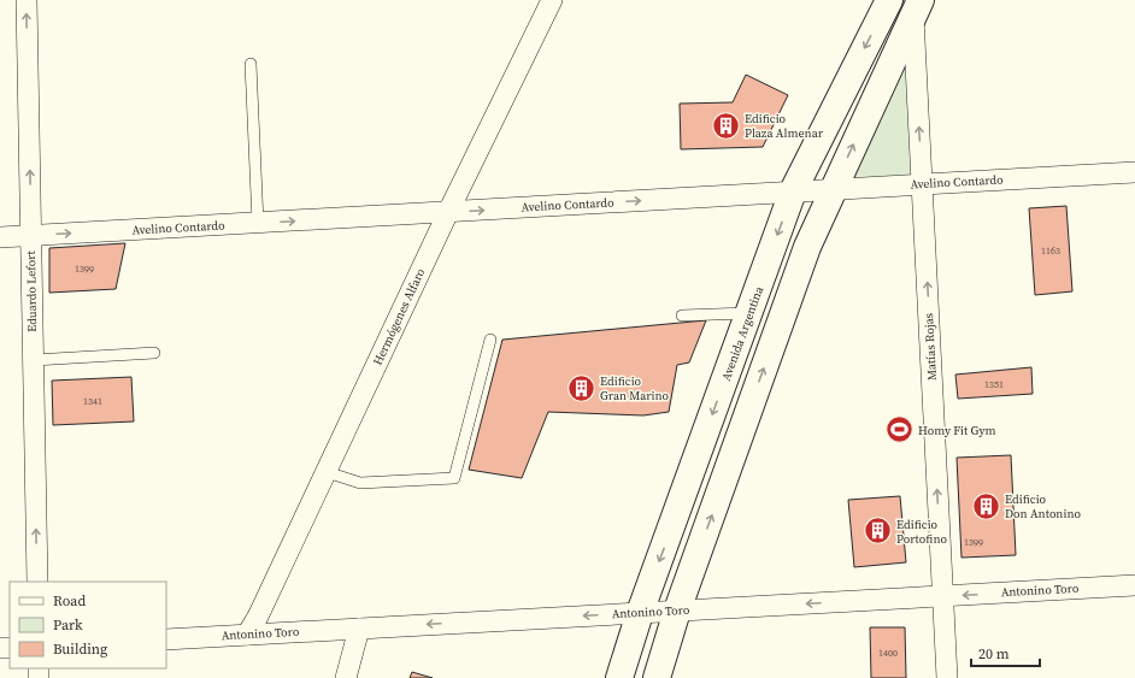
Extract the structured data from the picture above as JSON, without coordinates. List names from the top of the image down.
{
  "streets": {
    "main road": ["Avenida Argentina"],
    "street": [
      "Avelino Contardo",
      "Eduardo Lefort",
      "Hermógenes Alfaro",
      "Matías Rojas",
      "Antonino Toro"
    ]
  },
  "crossings": [
    ["Avelino Contardo", "Eduardo Lefort"],
    ["Avelino Contardo", "Hermógenes Alfaro"],
    ["Avelino Contardo", "Avenida Argentina"],
    ["Avelino Contardo", "Matías Rojas"],
    ["Hermógenes Alfaro", "Antonino Toro"],
    ["Avenida Argentina", "Antonino Toro"],
    ["Matías Rojas", "Antonino Toro"]
  ],
  "one_way": [
    "Avelino Contardo",
    "Eduardo Lefort",
    "Matías Rojas",
    "Antonino Toro"
  ],
  "places": {
    "building": [
      "Edificio Plaza Almenar",
      "Edificio Gran Marino",
      "Edificio Don Antonino",
      "Edificio Portofino"
    ],
    "sports": ["Homy Fit Gym"]
  },
  "house_numbers": [
    "1163",
    "1399",
    "1351",
    "1341",
    "1399",
    "1400"
  ],
  "legend": ["Road", "Park", "Building"],
  "scale_bar": "20 m"
}
